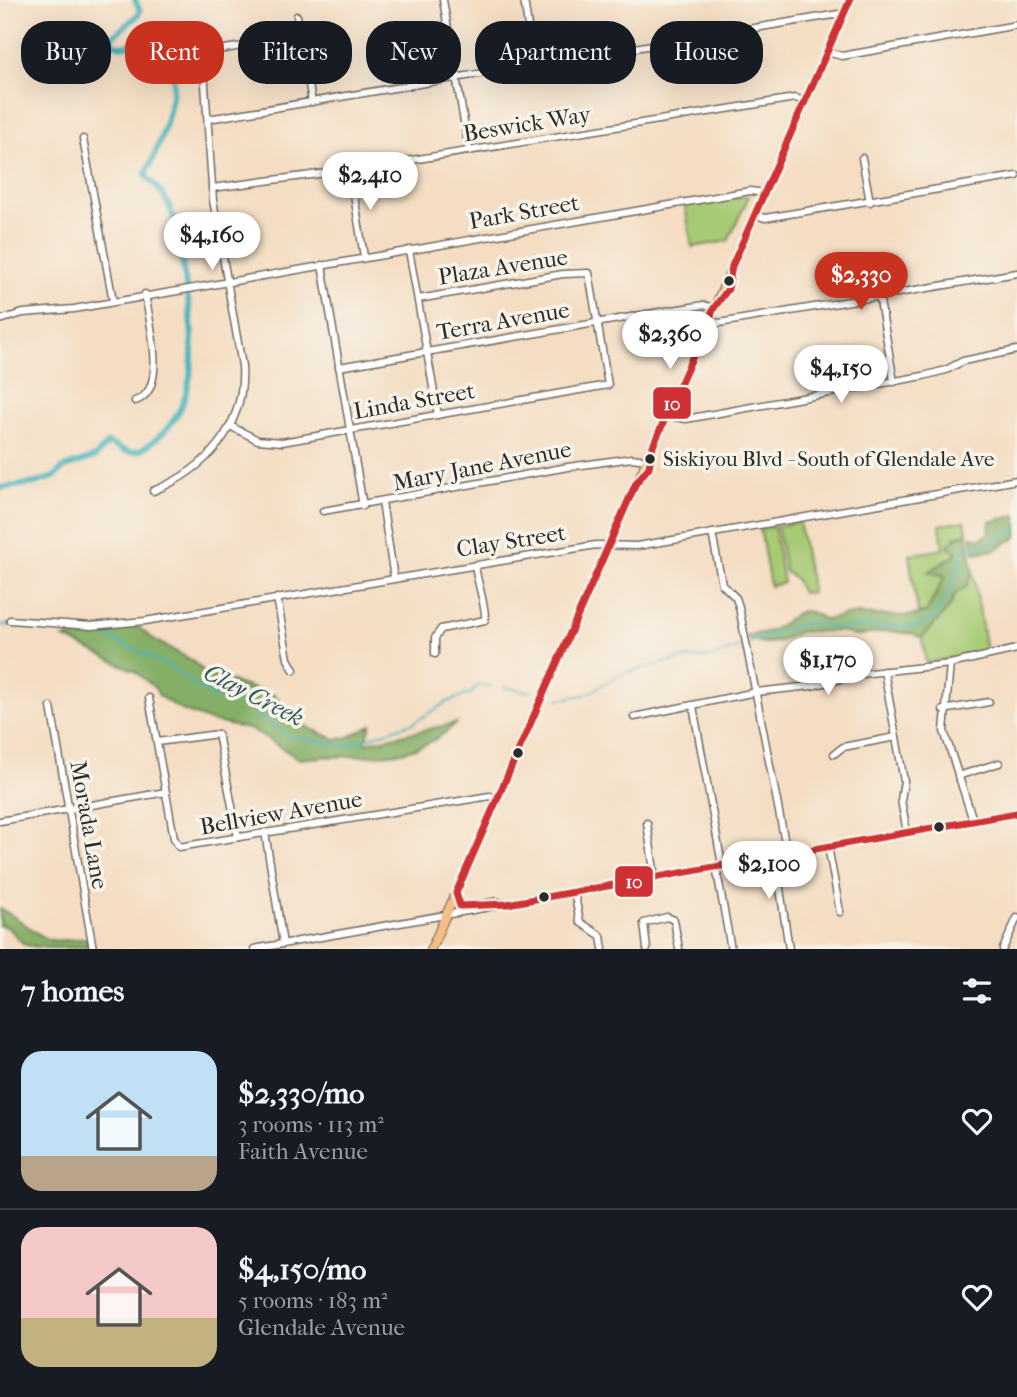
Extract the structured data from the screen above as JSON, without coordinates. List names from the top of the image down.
{
  "streets": {
    "street": [
      "Beswick Way",
      "Park Street",
      "Plaza Avenue",
      "Terra Avenue",
      "Linda Street",
      "Mary Jane Avenue",
      "Clay Street",
      "Bellview Avenue",
      "Morada Lane"
    ]
  },
  "crossings": [
    ["Plaza Avenue", "Terra Avenue"],
    ["Plaza Avenue", "Linda Street"],
    ["Terra Avenue", "Linda Street"]
  ],
  "water": ["Clay Creek"],
  "places": ["Siskiyou Blvd - South of Glendale Ave"],
  "lines": ["transit line 10"],
  "page": {
    "chip": [
      "Buy",
      "Rent",
      "Filters",
      "New",
      "Apartment",
      "House"
    ],
    "price": [
      "$2,410",
      "$4,160",
      "$2,330",
      "$2,360",
      "$4,150",
      "$1,170",
      "$2,100"
    ],
    "heading": "7 homes",
    "list": [
      {
        "name": "$2,330/mo",
        "note": "3 rooms · 113 m² · Faith Avenue"
      },
      {
        "name": "$4,150/mo",
        "note": "5 rooms · 183 m² · Glendale Avenue"
      }
    ]
  }
}
